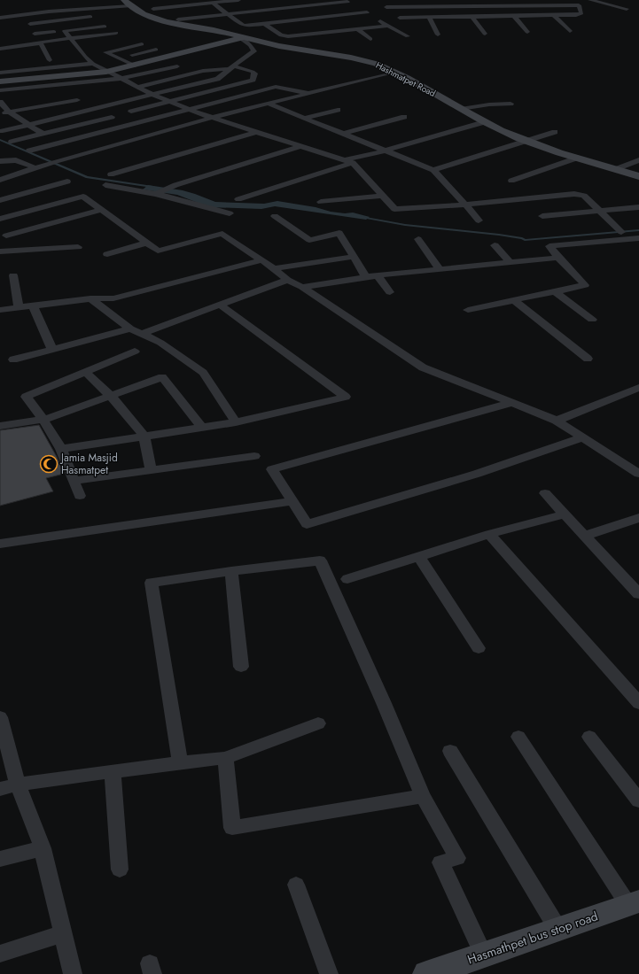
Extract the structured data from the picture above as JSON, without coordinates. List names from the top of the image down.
{
  "streets": {
    "main road": ["Hashmatpet Road", "Hasmathpet bus stop road"]
  },
  "places": {
    "mosque": ["Jamia Masjid Hasmatpet"]
  }
}
